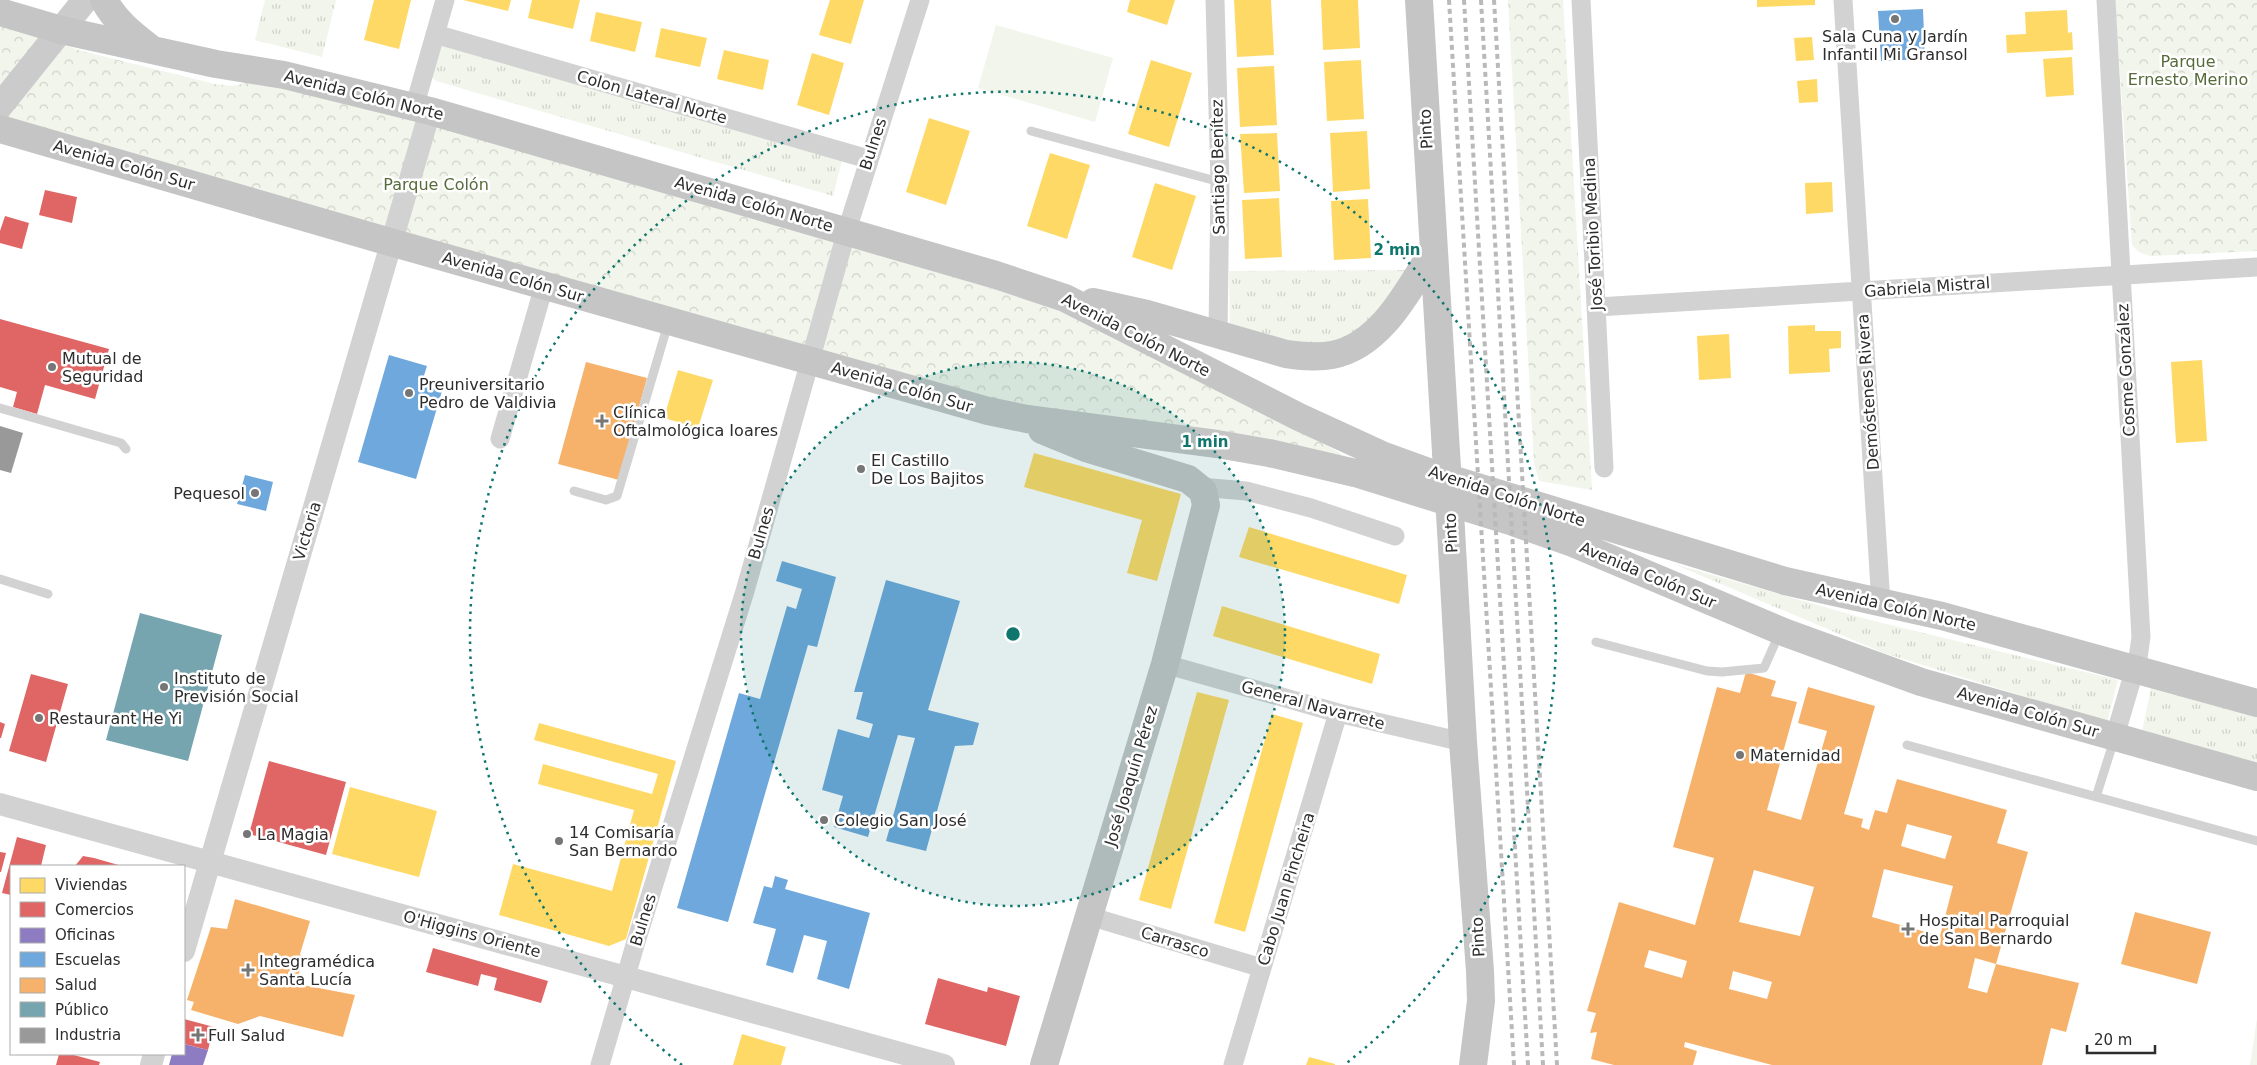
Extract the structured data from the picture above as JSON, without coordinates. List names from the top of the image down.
{
  "streets": {
    "main road": [
      "Avenida Colón Norte",
      "Pinto",
      "Avenida Colón Sur",
      "José Joaquín Pérez"
    ],
    "street": [
      "Colon Lateral Norte",
      "Bulnes",
      "Santiago Benítez",
      "José Toribio Medina",
      "Gabriela Mistral",
      "Cosme González",
      "Demóstenes Rivera",
      "Victoria",
      "General Navarrete",
      "Cabo Juan Pincheira",
      "O'Higgins Oriente",
      "Carrasco"
    ]
  },
  "crossings": [
    ["Avenida Colón Norte", "Bulnes"],
    ["Avenida Colón Norte", "Cosme González"],
    ["Avenida Colón Norte", "Demóstenes Rivera"],
    ["Avenida Colón Norte", "Victoria"],
    ["Colon Lateral Norte", "Bulnes"],
    ["Pinto", "General Navarrete"],
    ["Bulnes", "Avenida Colón Sur"],
    ["Bulnes", "O'Higgins Oriente"],
    ["Avenida Colón Sur", "Cosme González"],
    ["Avenida Colón Sur", "Victoria"],
    ["Avenida Colón Sur", "José Joaquín Pérez"],
    ["José Toribio Medina", "Gabriela Mistral"],
    ["Gabriela Mistral", "Cosme González"],
    ["Gabriela Mistral", "Demóstenes Rivera"],
    ["Victoria", "O'Higgins Oriente"],
    ["General Navarrete", "José Joaquín Pérez"],
    ["General Navarrete", "Cabo Juan Pincheira"],
    ["José Joaquín Pérez", "Carrasco"],
    ["Cabo Juan Pincheira", "Carrasco"]
  ],
  "parks": ["Parque Ernesto Merino", "Parque Colón"],
  "places": {
    "other": [
      "Sala Cuna y Jardín Infantil Mi Gransol",
      "Mutual de Seguridad",
      "Preuniversitario Pedro de Valdivia",
      "El Castillo De Los Bajitos",
      "Pequesol",
      "Instituto de Previsión Social",
      "Restaurant He Yi",
      "Maternidad",
      "Colegio San José",
      "La Magia",
      "14 Comisaría San Bernardo"
    ],
    "health": [
      "Clínica Oftalmológica Ioares",
      "Hospital Parroquial de San Bernardo",
      "Integramédica Santa Lucía",
      "Full Salud"
    ]
  },
  "legend": [
    "Viviendas",
    "Comercios",
    "Oficinas",
    "Escuelas",
    "Salud",
    "Público",
    "Industria"
  ],
  "scale_bar": "20 m",
  "rings": ["2 min", "1 min"]
}
